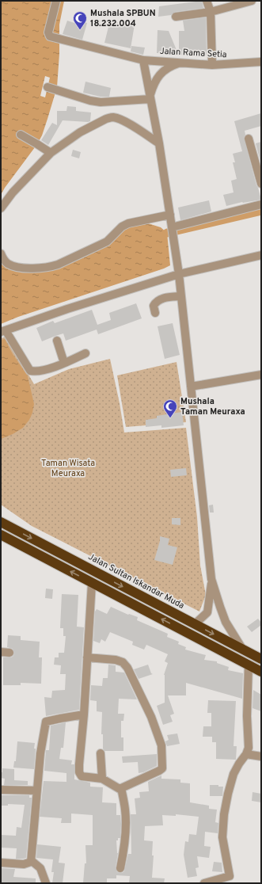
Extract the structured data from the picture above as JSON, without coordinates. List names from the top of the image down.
{
  "streets": {
    "highway": ["Jalan Sultan Iskandar Muda"],
    "street": ["Jalan Rama Setia"]
  },
  "parks": ["Taman Wisata Meuraxa"],
  "places": {
    "mosque": ["Mushala SPBUN 18.232.004", "Mushala Taman Meuraxa"]
  }
}
